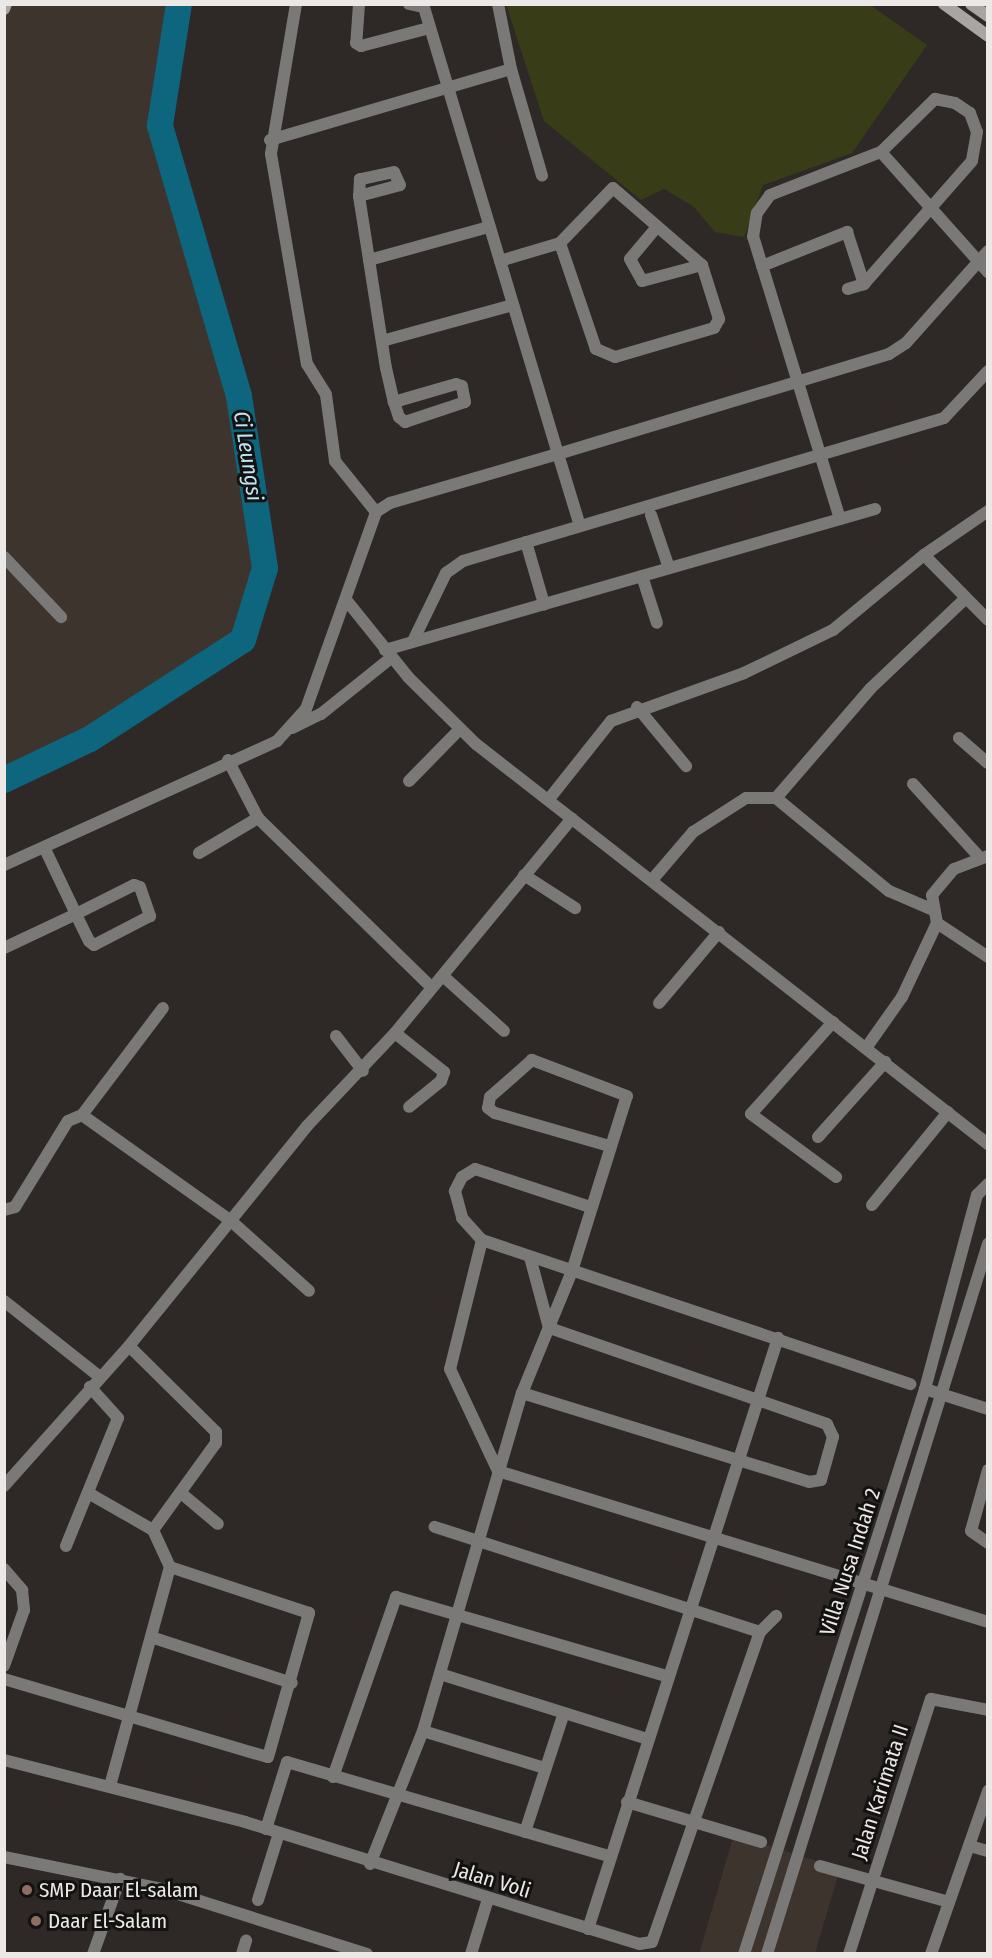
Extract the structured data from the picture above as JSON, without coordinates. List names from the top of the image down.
{
  "streets": {
    "street": ["Villa Nusa Indah 2", "Jalan Karimata II", "Jalan Voli"]
  },
  "water": ["Ci Leungsi"],
  "places": ["SMP Daar El-salam", "Daar El-Salam"]
}
